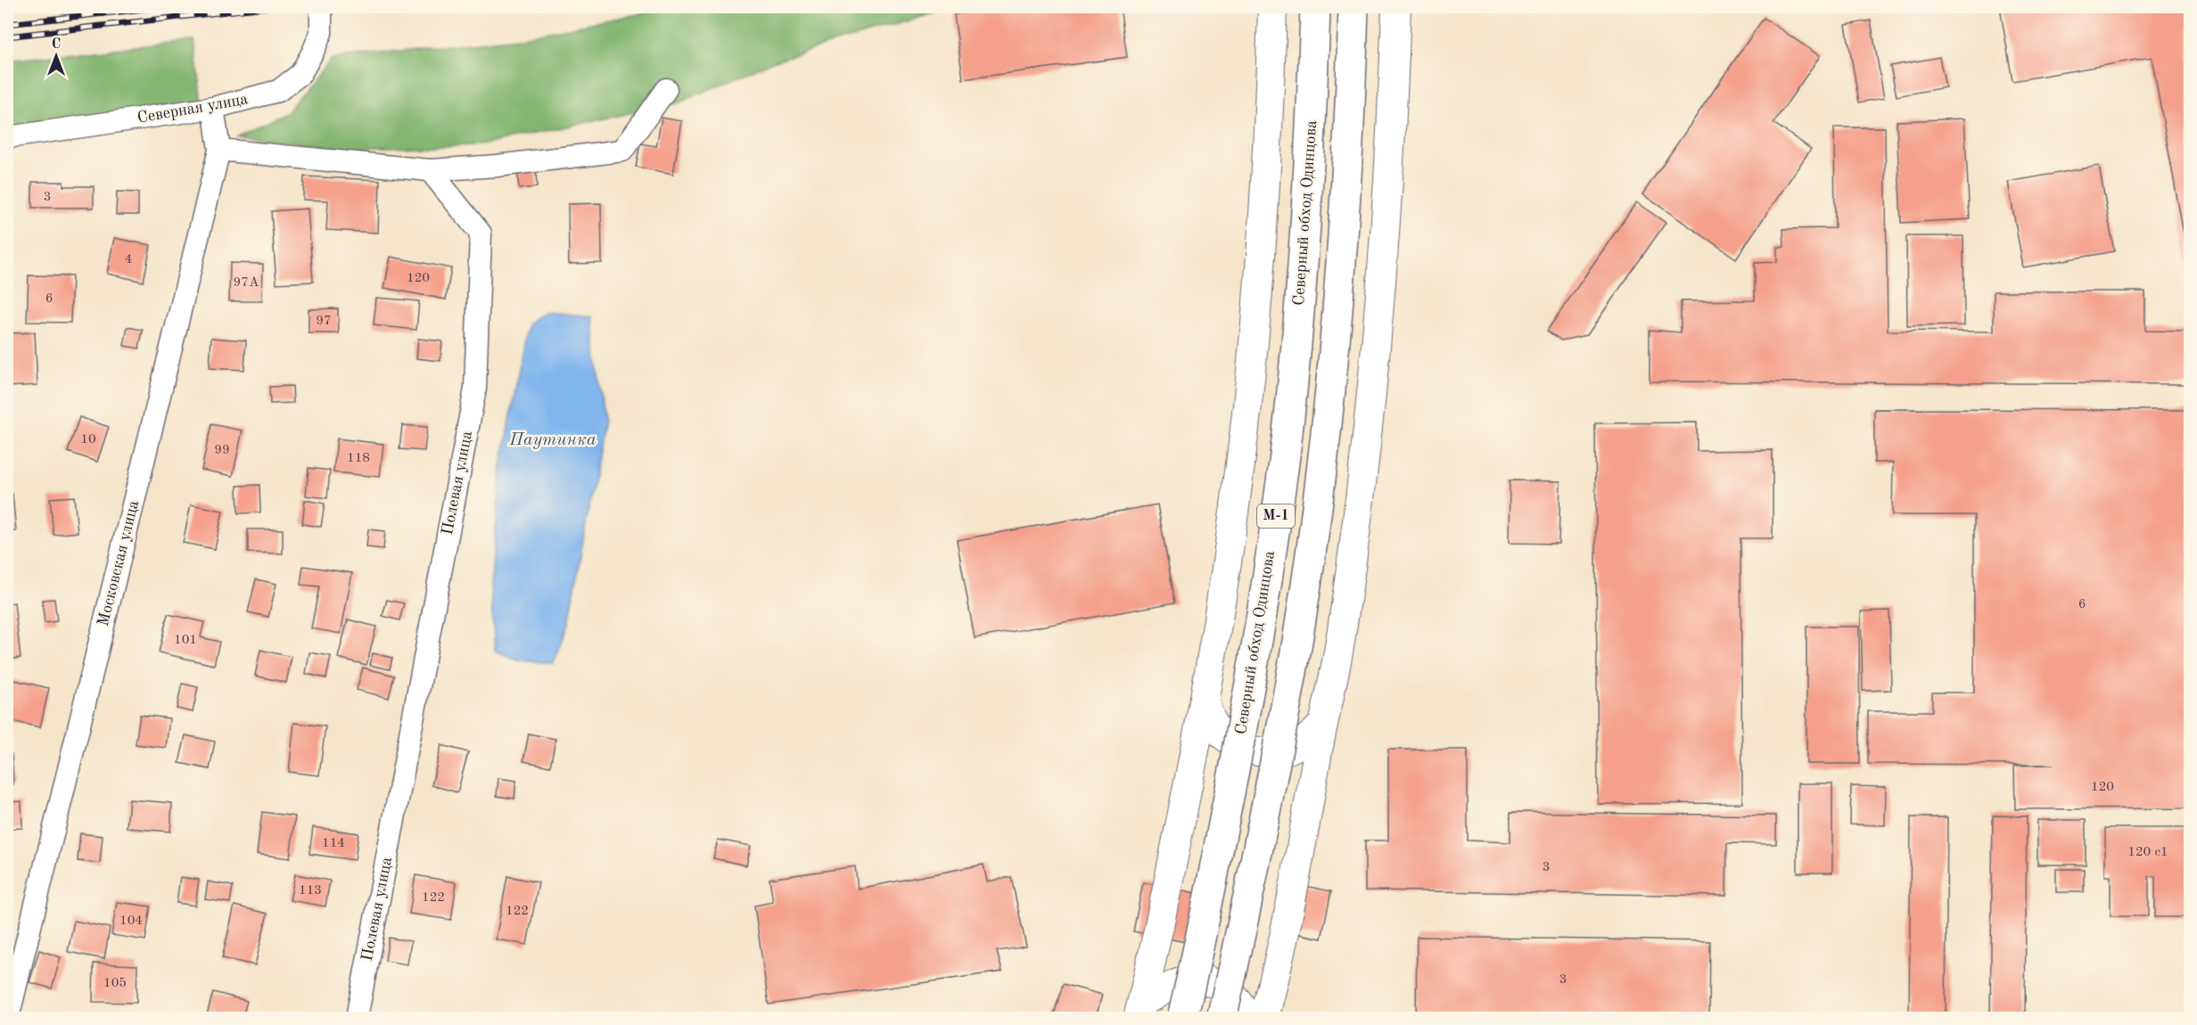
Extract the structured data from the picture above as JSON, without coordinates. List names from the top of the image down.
{
  "streets": {
    "highway": ["Северный обход Одинцова", "М-1"],
    "street": ["Северная улица", "Полевая улица", "Московская улица"]
  },
  "crossings": [
    ["Северная улица", "Московская улица"]
  ],
  "water": ["Паутинка"],
  "house_numbers": [
    "3",
    "4",
    "120",
    "97А",
    "6",
    "97",
    "10",
    "99",
    "118",
    "6",
    "101",
    "120",
    "114",
    "120 с1",
    "3",
    "113",
    "122",
    "122",
    "104",
    "3",
    "105"
  ],
  "north": "top"
}
